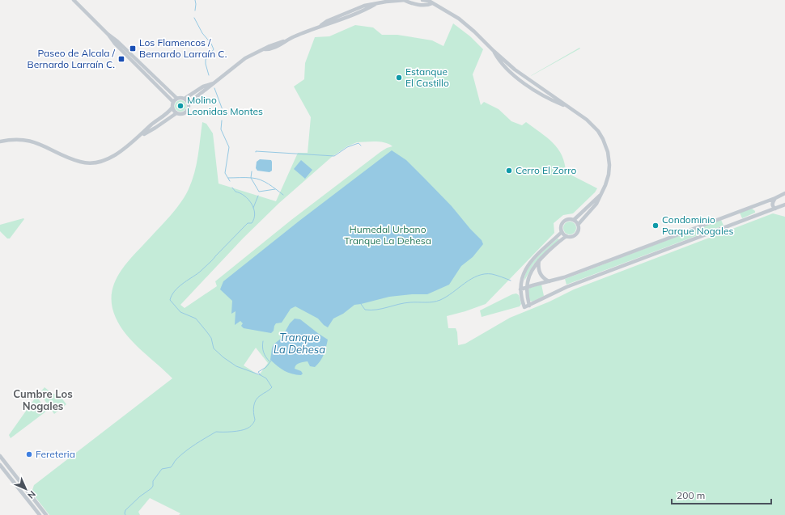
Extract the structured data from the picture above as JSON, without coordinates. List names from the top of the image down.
{
  "districts": ["Cumbre Los Nogales"],
  "water": ["Tranque La Dehesa"],
  "parks": ["Humedal Urbano Tranque La Dehesa"],
  "places": {
    "transit": ["Los Flamencos / Bernardo Larraín C.", "Paseo de Alcala / Bernardo Larraín C."],
    "other": [
      "Estanque El Castillo",
      "Molino Leonidas Montes",
      "Cerro El Zorro",
      "Condominio Parque Nogales",
      "Fereteria"
    ]
  },
  "scale_bar": "200 m",
  "north": "bottom right"
}
